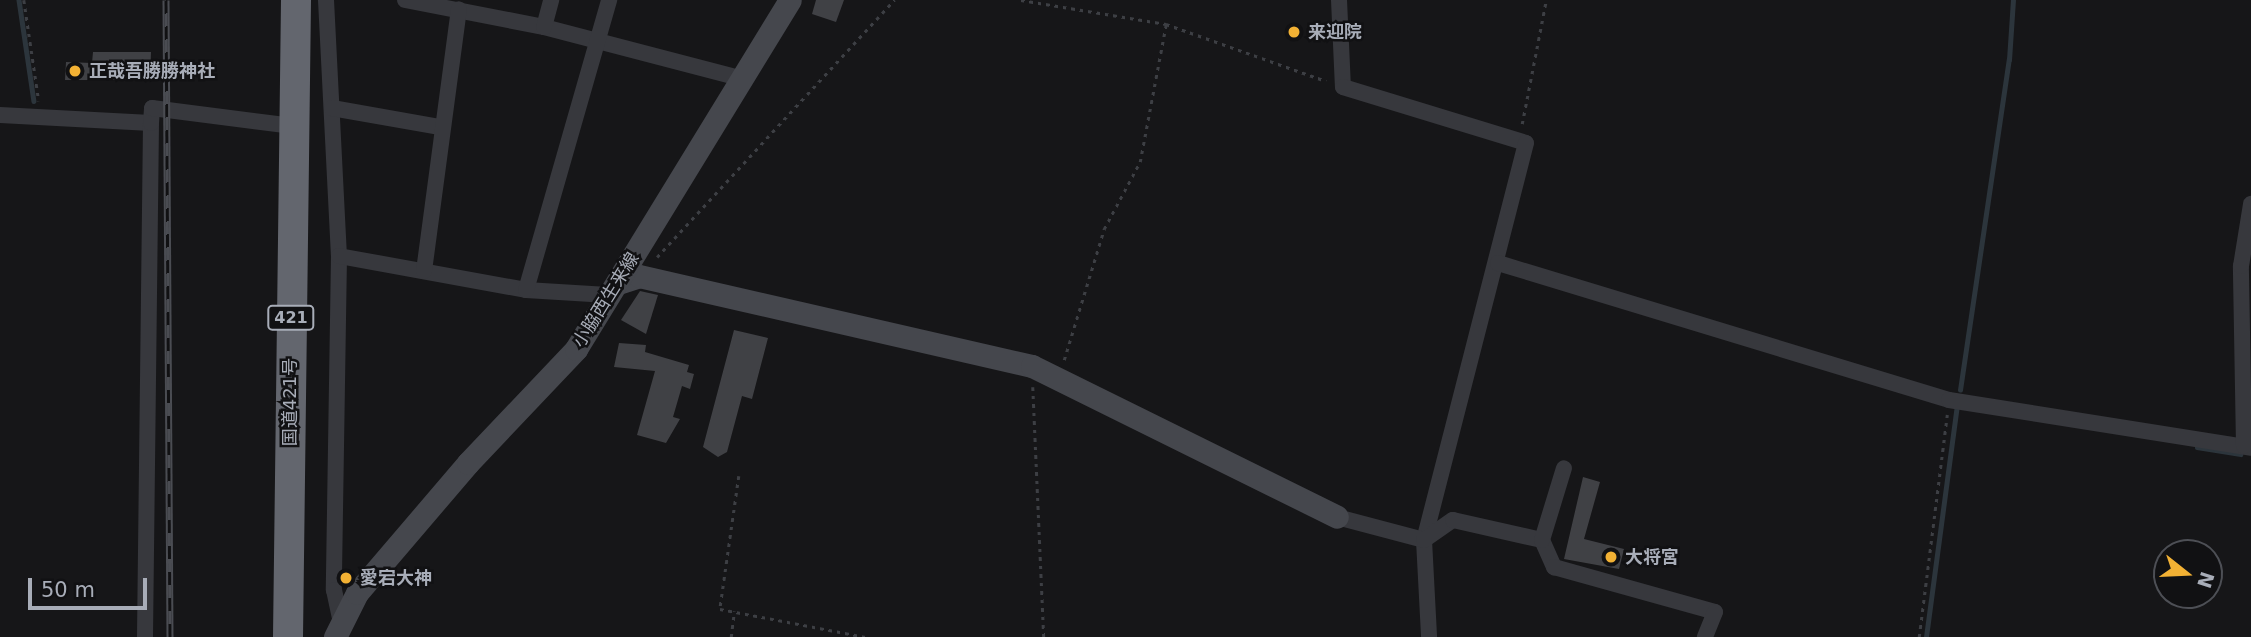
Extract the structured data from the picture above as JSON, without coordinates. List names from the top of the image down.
{
  "streets": {
    "highway": ["421", "国道421号"],
    "main road": ["小脇西生来線"]
  },
  "places": [
    "来迎院",
    "正哉吾勝勝神社",
    "大将宮",
    "愛宕大神"
  ],
  "scale_bar": "50 m",
  "north": "right"
}
